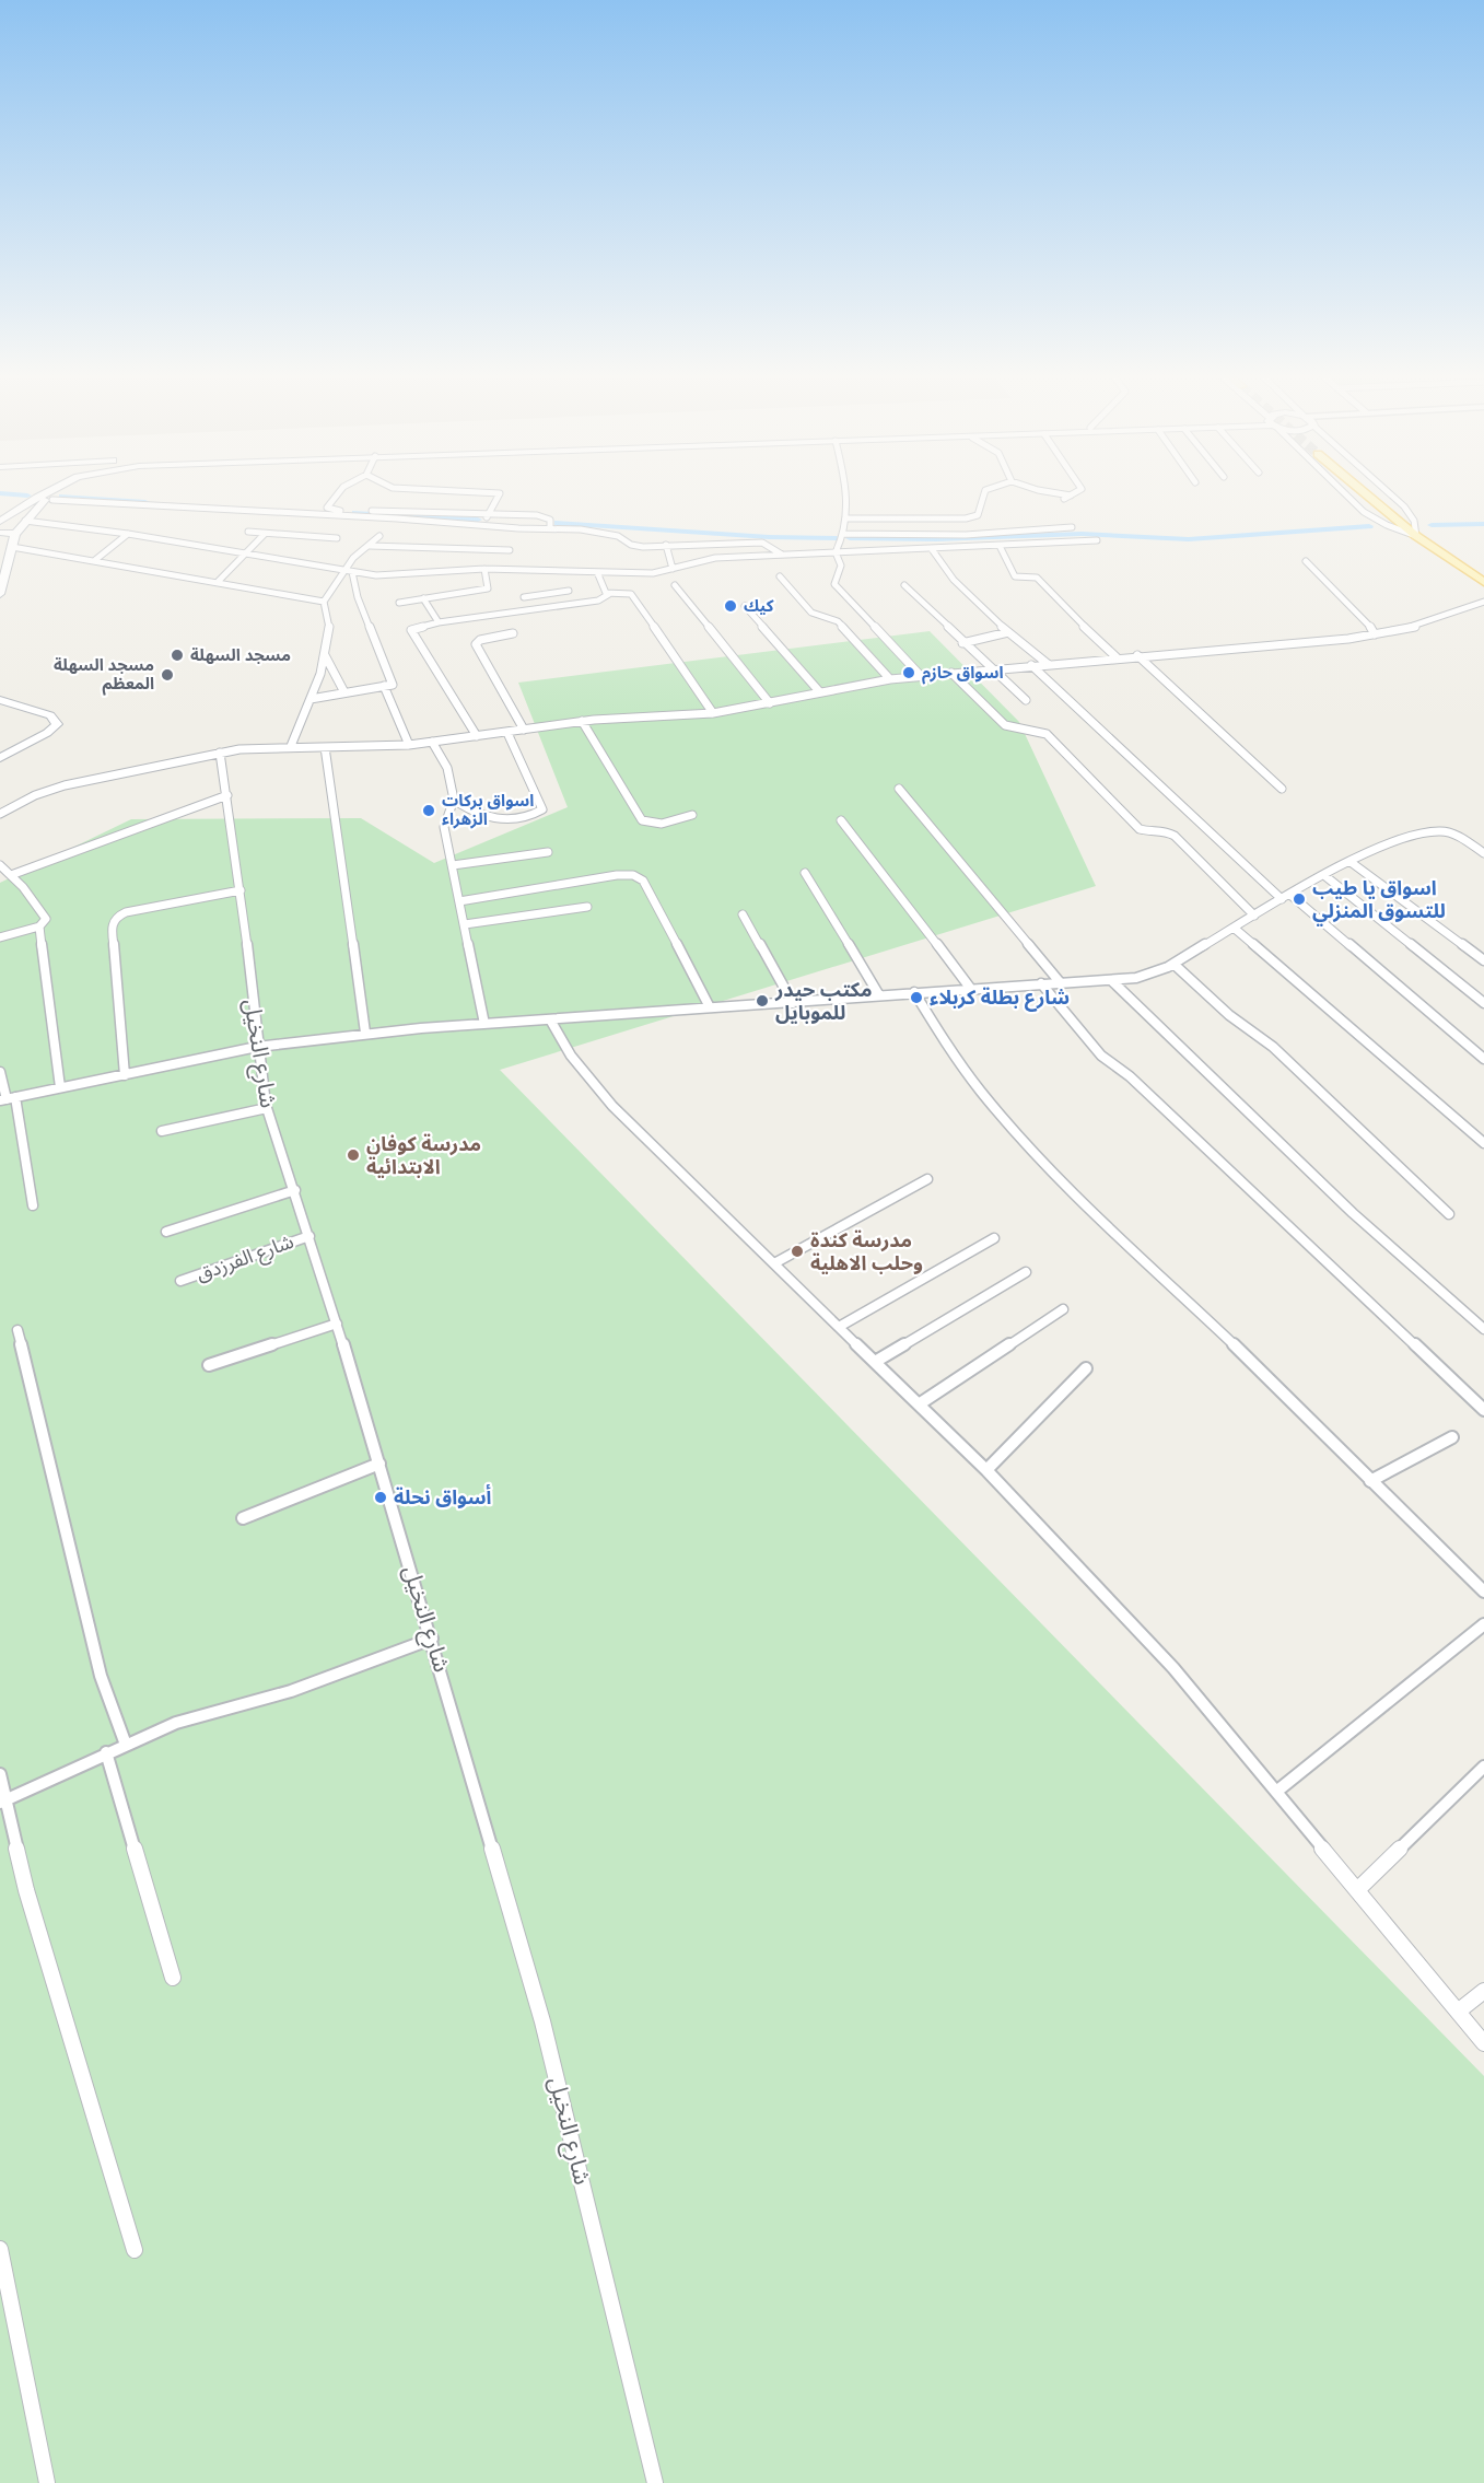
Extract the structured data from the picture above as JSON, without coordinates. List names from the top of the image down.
{
  "streets": {
    "street": ["شارع النخيل", "شارع الفرزدق"]
  },
  "crossings": [
    ["شارع النخيل", "شارع الفرزدق"]
  ],
  "places": [
    "كيك",
    "مسجد السهلة",
    "اسواق حازم",
    "مسجد السهلة المعظم",
    "اسواق بركات الزهراء",
    "اسواق يا طيب للتسوق المنزلي",
    "شارع بطلة كربلاء",
    "مكتب حيدر للموبايل",
    "مدرسة كوفان الابتدائية",
    "مدرسة كندة وحلب الاهلية",
    "أسواق نحلة"
  ]
}
